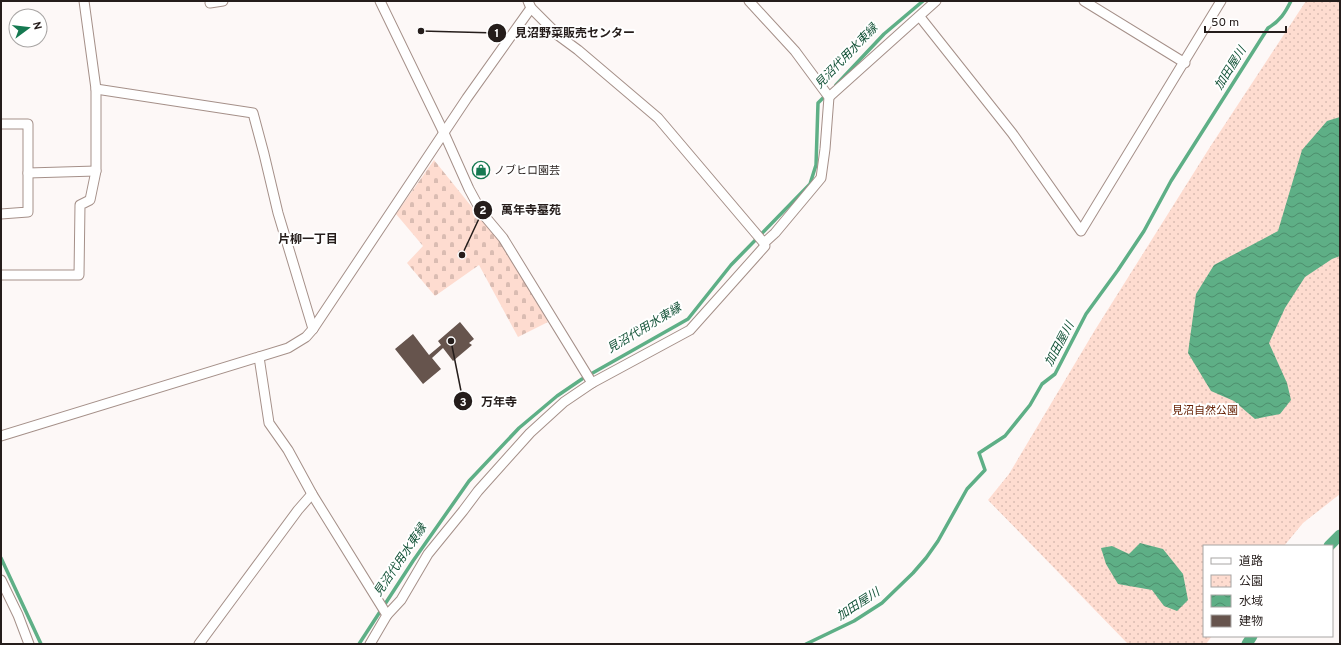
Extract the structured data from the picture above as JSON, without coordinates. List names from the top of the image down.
{
  "districts": ["片柳一丁目"],
  "water": ["見沼代用水東縁", "加田屋川"],
  "parks": ["見沼自然公園"],
  "places": {
    "other": ["見沼野菜販売センター", "萬年寺墓苑", "万年寺"],
    "shop": ["ノブヒロ園芸"]
  },
  "legend": [
    "道路",
    "公園",
    "水域",
    "建物"
  ],
  "scale_bar": "50 m",
  "north": "right"
}
